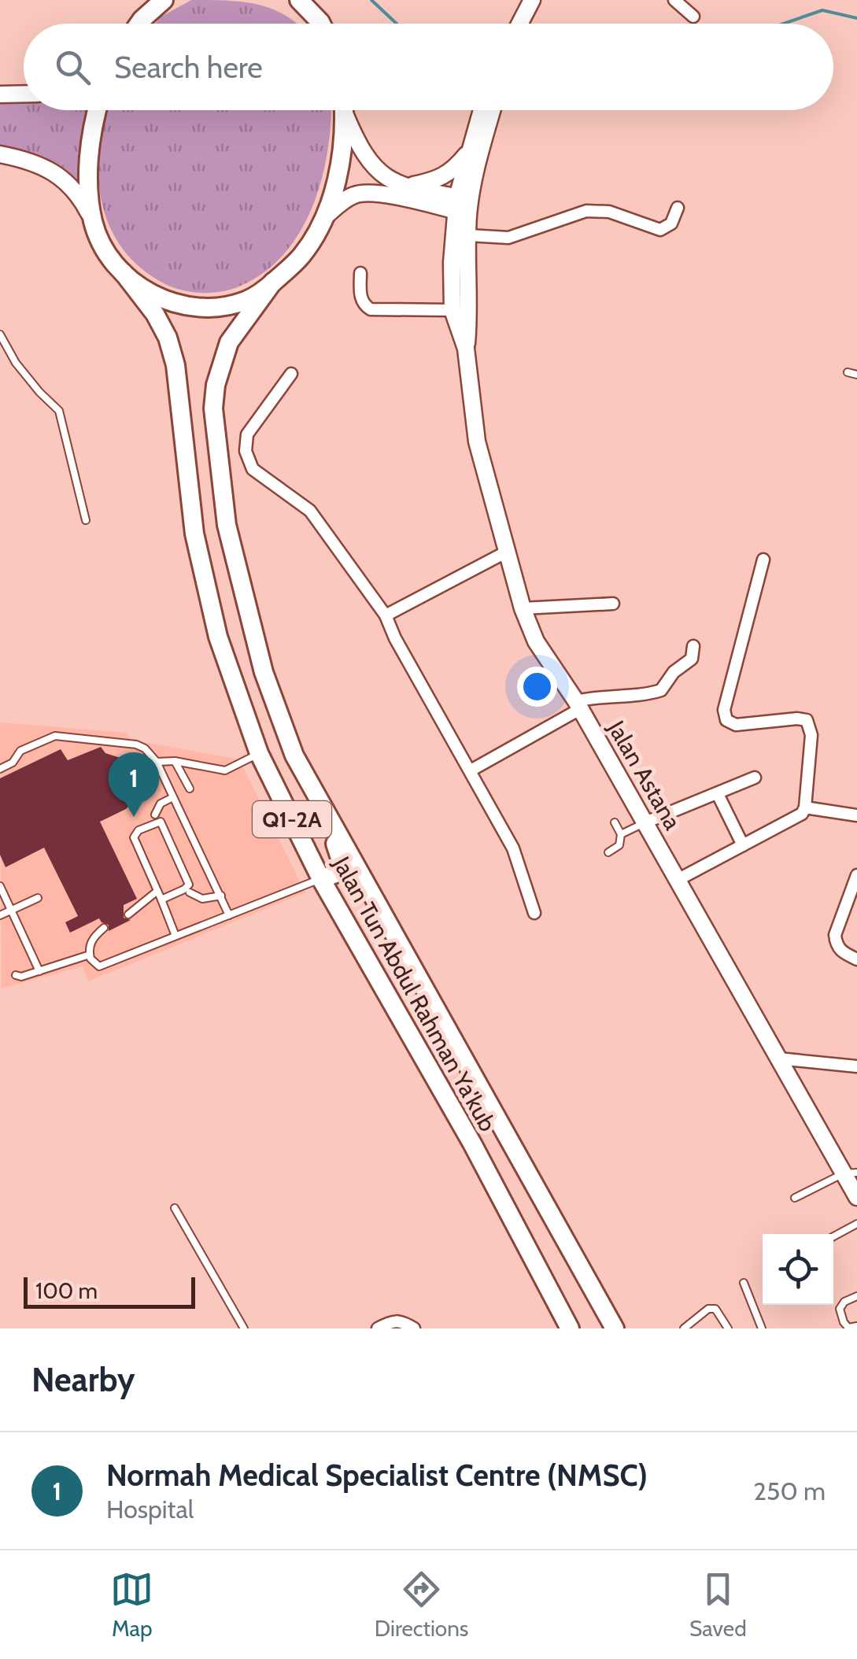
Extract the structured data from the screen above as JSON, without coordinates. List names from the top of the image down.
{
  "streets": {
    "main road": ["Jalan Astana", "Q1-2A", "Jalan Tun Abdul Rahman Ya'kub"]
  },
  "scale_bar": "100 m",
  "page": {
    "search": "Search here",
    "pins": "1",
    "scale": "100 m",
    "heading": "Nearby",
    "list": [
      {
        "mark": "1",
        "name": "Normah Medical Specialist Centre (NMSC)",
        "note": "Hospital",
        "value": "250 m"
      }
    ],
    "nav": ["Map", "Directions", "Saved"]
  }
}
